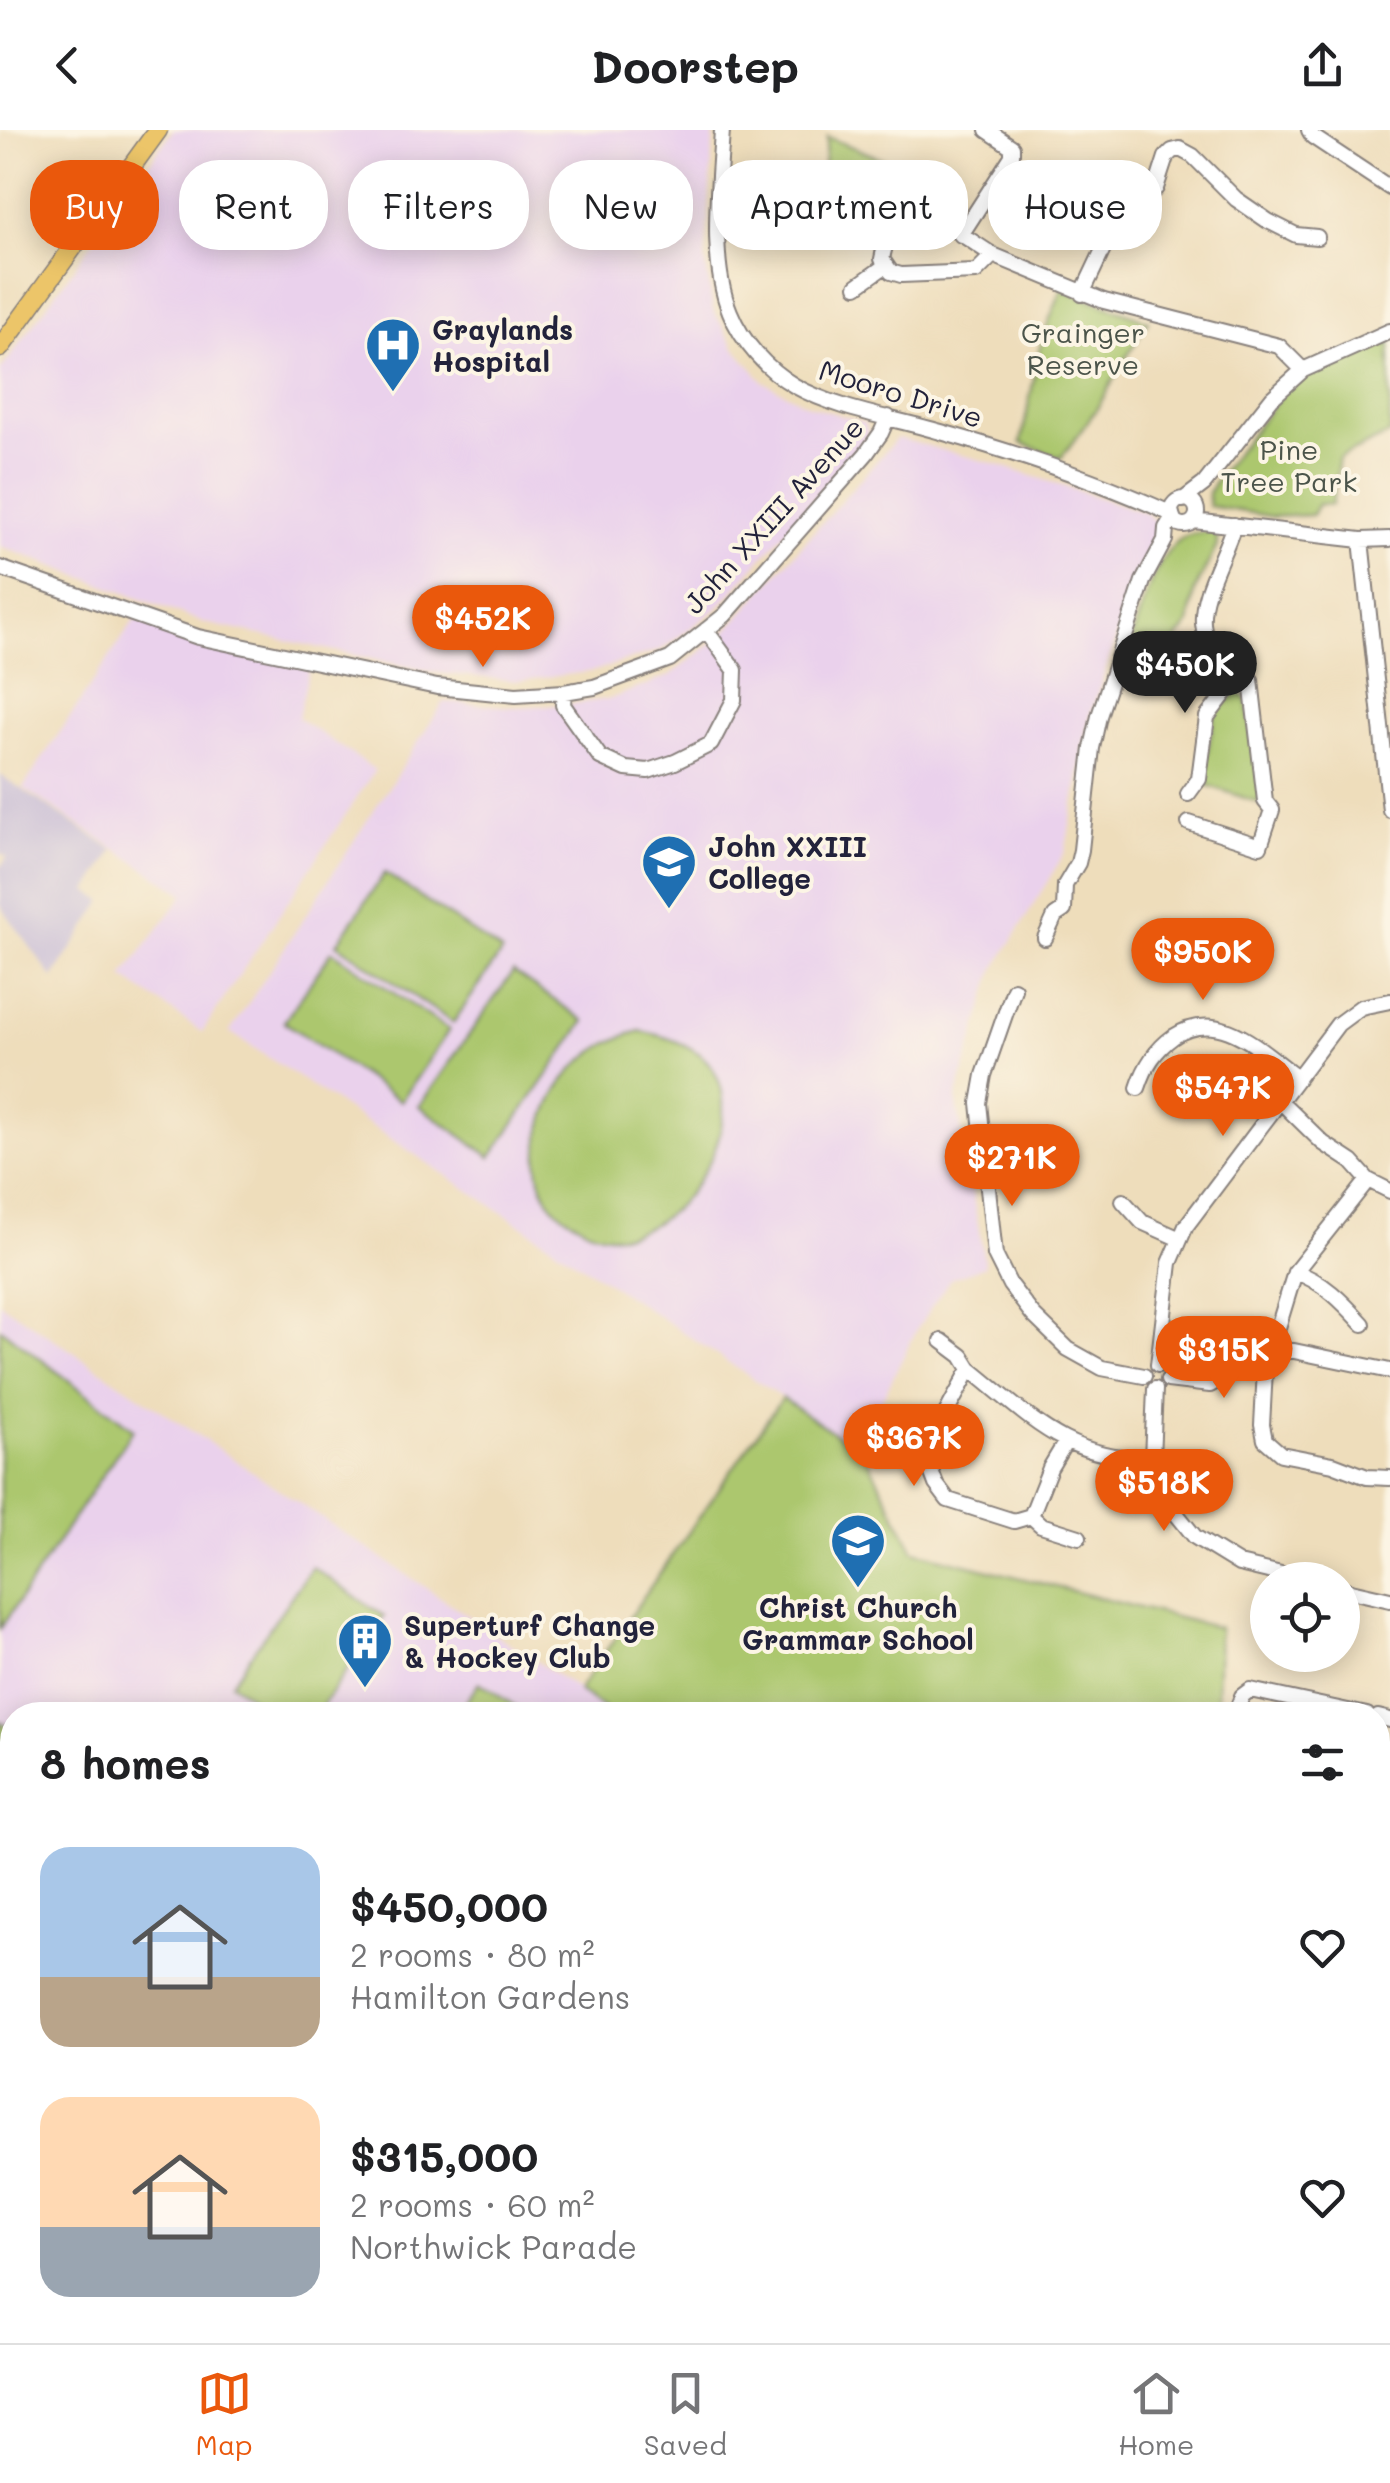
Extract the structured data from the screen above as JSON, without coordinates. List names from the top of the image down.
{
  "streets": {
    "street": ["Mooro Drive", "John XXIII Avenue"]
  },
  "crossings": [
    ["Mooro Drive", "John XXIII Avenue"]
  ],
  "parks": ["Grainger Reserve", "Pine Tree Park"],
  "places": {
    "hospital": ["Graylands Hospital"],
    "school or university": ["John XXIII College", "Christ Church Grammar School"],
    "building": ["Superturf Change & Hockey Club"]
  },
  "page": {
    "header": "Doorstep",
    "chip": [
      "Buy",
      "Rent",
      "Filters",
      "New",
      "Apartment",
      "House"
    ],
    "price": [
      "$452K",
      "$450K",
      "$950K",
      "$547K",
      "$271K",
      "$315K",
      "$367K",
      "$518K"
    ],
    "heading": "8 homes",
    "list": [
      {
        "name": "$450,000",
        "note": "2 rooms · 80 m² · Hamilton Gardens"
      },
      {
        "name": "$315,000",
        "note": "2 rooms · 60 m² · Northwick Parade"
      }
    ],
    "tabs": ["Map", "Saved", "Home"]
  }
}
